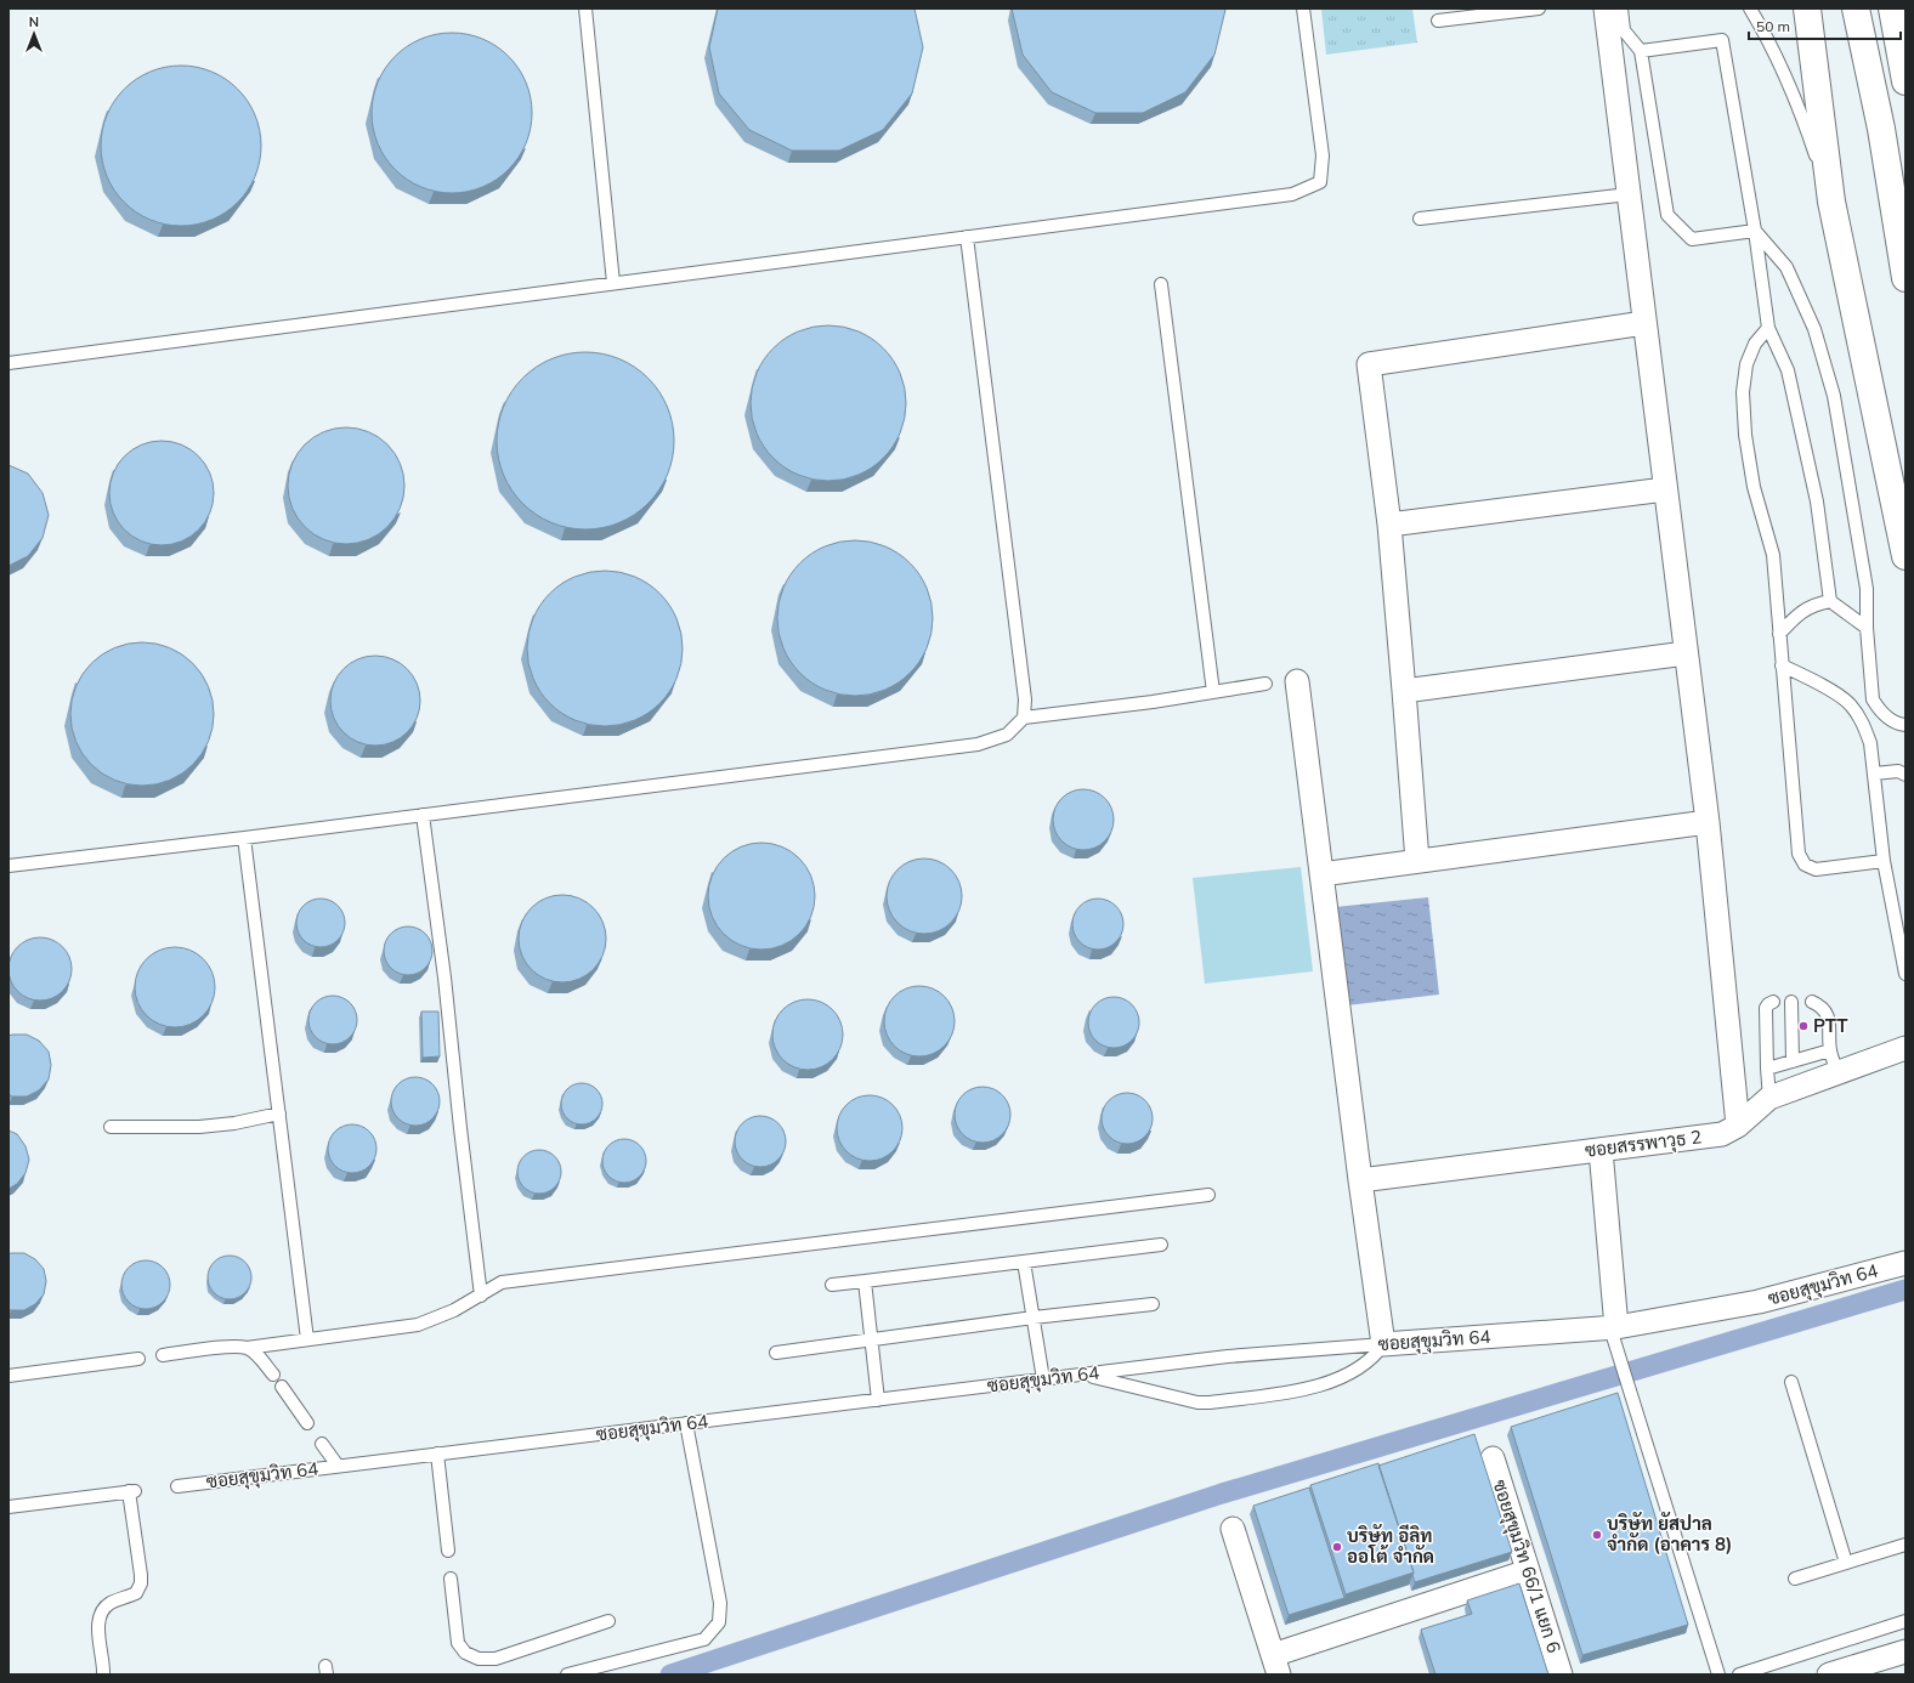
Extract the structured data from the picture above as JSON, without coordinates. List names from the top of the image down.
{
  "streets": {
    "street": ["ซอยสรรพาวุธ 2", "ซอยสุขุมวิท 64", "ซอยสุขุมวิท 66/1 แยก 6"]
  },
  "places": ["PTT", "บริษัท ยัสปาล จำกัด (อาคาร 8)", "บริษัท อีลิท ออโต้ จำกัด"],
  "scale_bar": "50 m",
  "north": "top"
}
